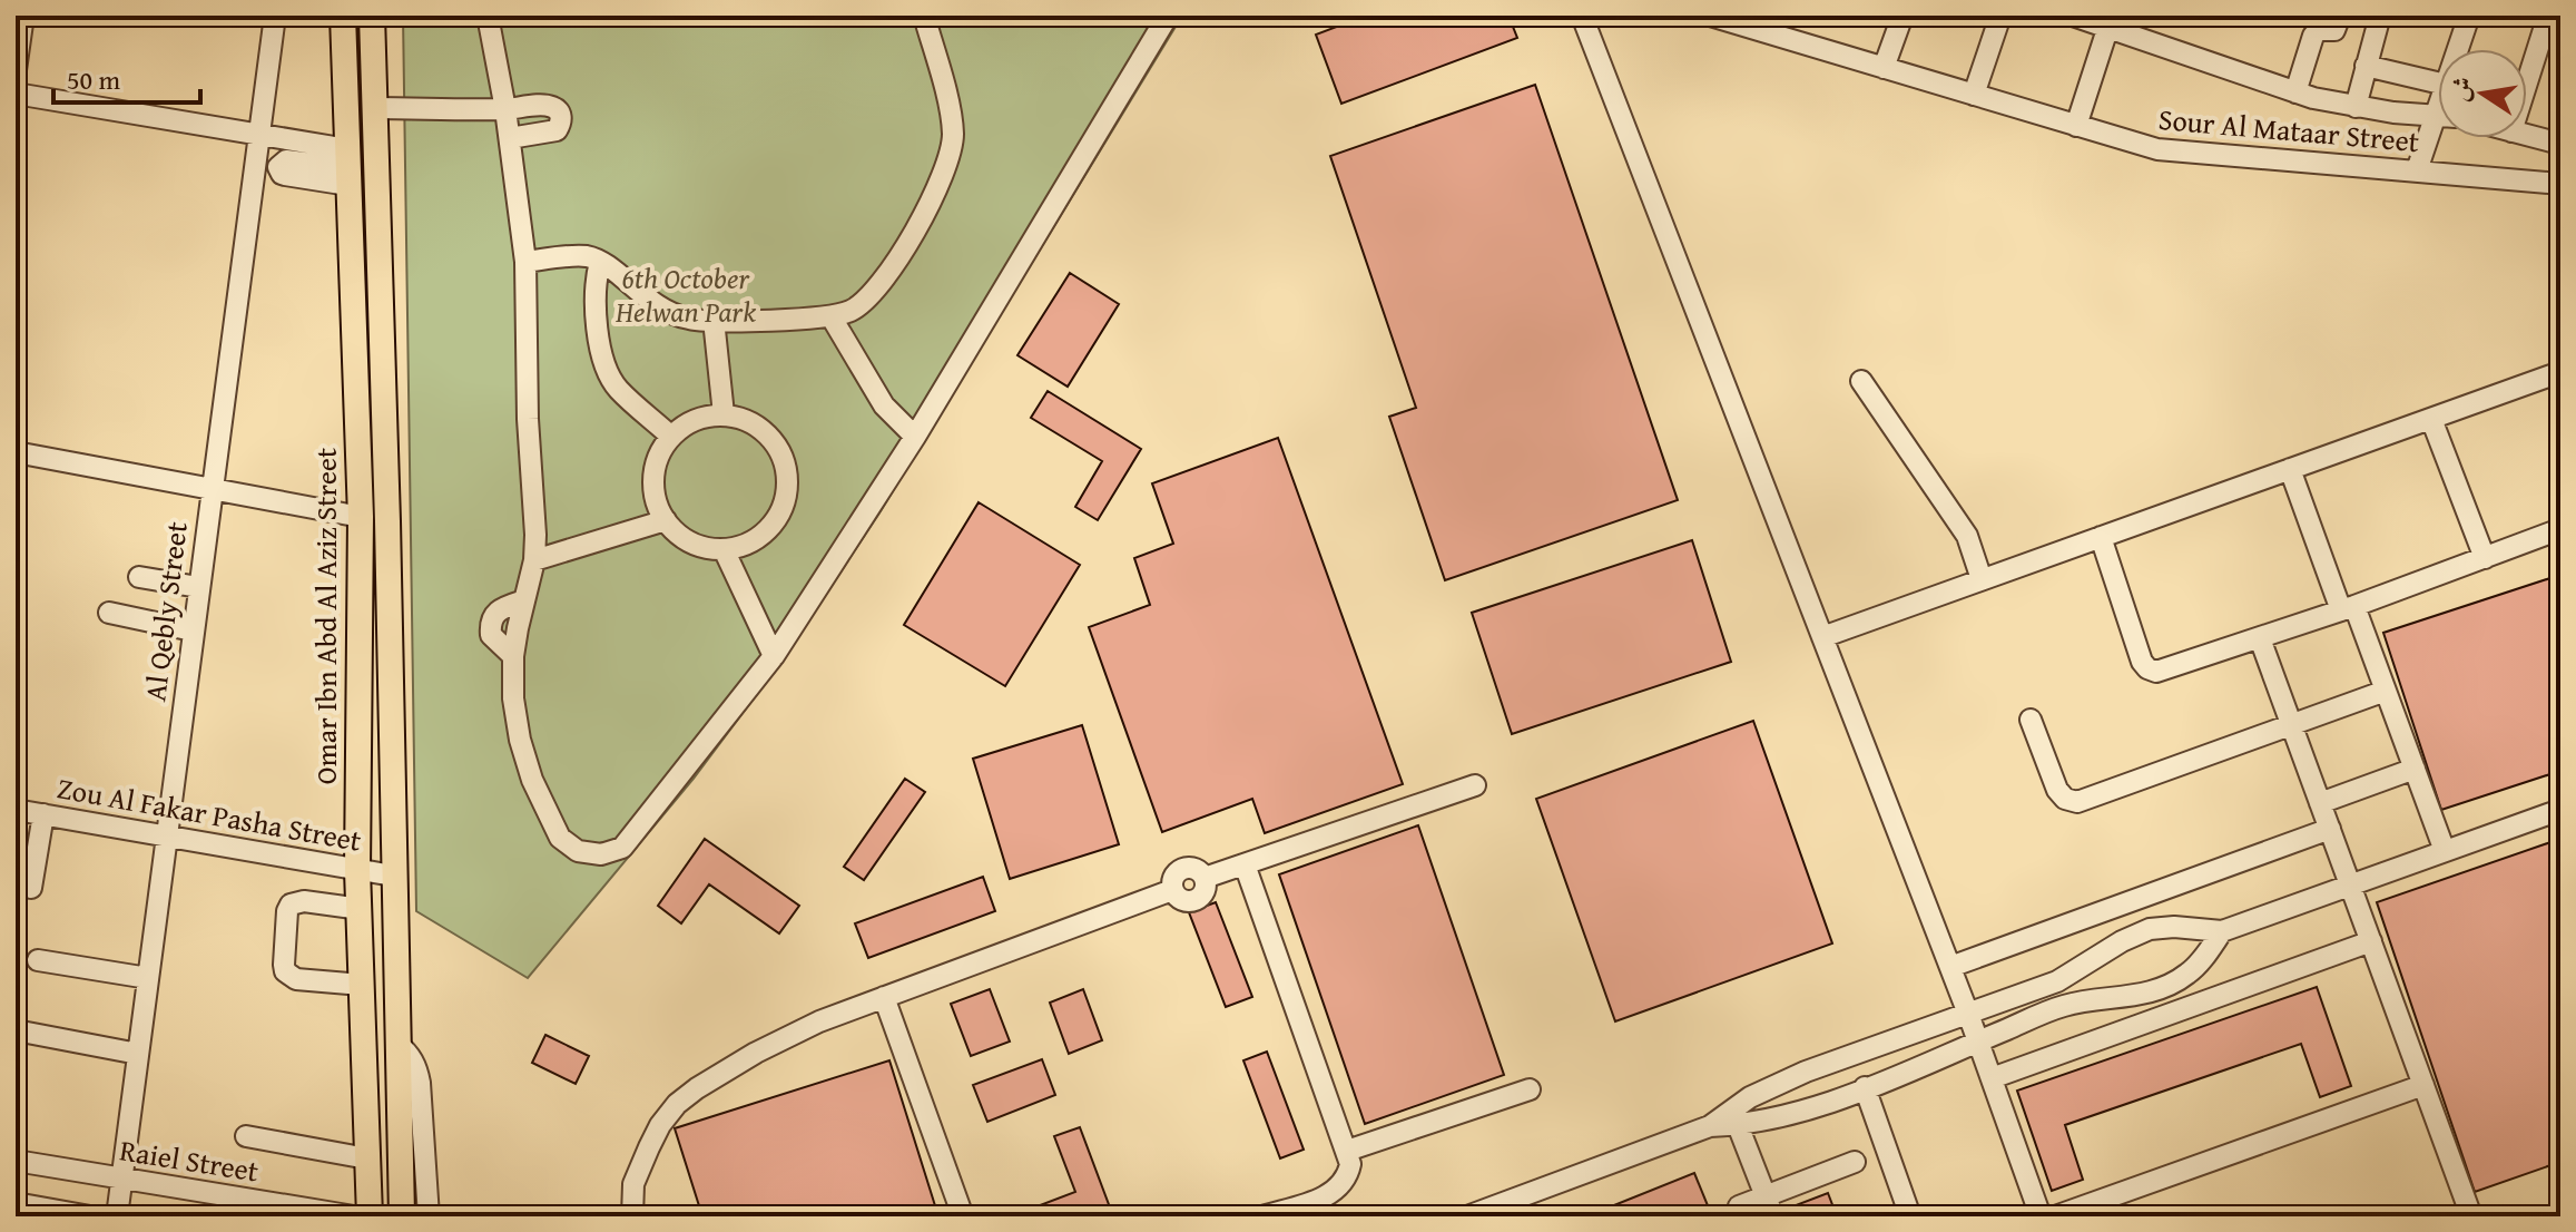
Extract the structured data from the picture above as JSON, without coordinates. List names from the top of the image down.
{
  "streets": {
    "main road": ["Omar Ibn Abd Al Aziz Street"],
    "street": [
      "Sour Al Mataar Street",
      "Al Qebly Street",
      "Zou Al Fakar Pasha Street",
      "Raiel Street"
    ]
  },
  "crossings": [
    ["Al Qebly Street", "Zou Al Fakar Pasha Street"],
    ["Al Qebly Street", "Raiel Street"],
    ["Omar Ibn Abd Al Aziz Street", "Zou Al Fakar Pasha Street"]
  ],
  "parks": ["6th October Helwan Park"],
  "scale_bar": "50 m",
  "north": "left"
}
